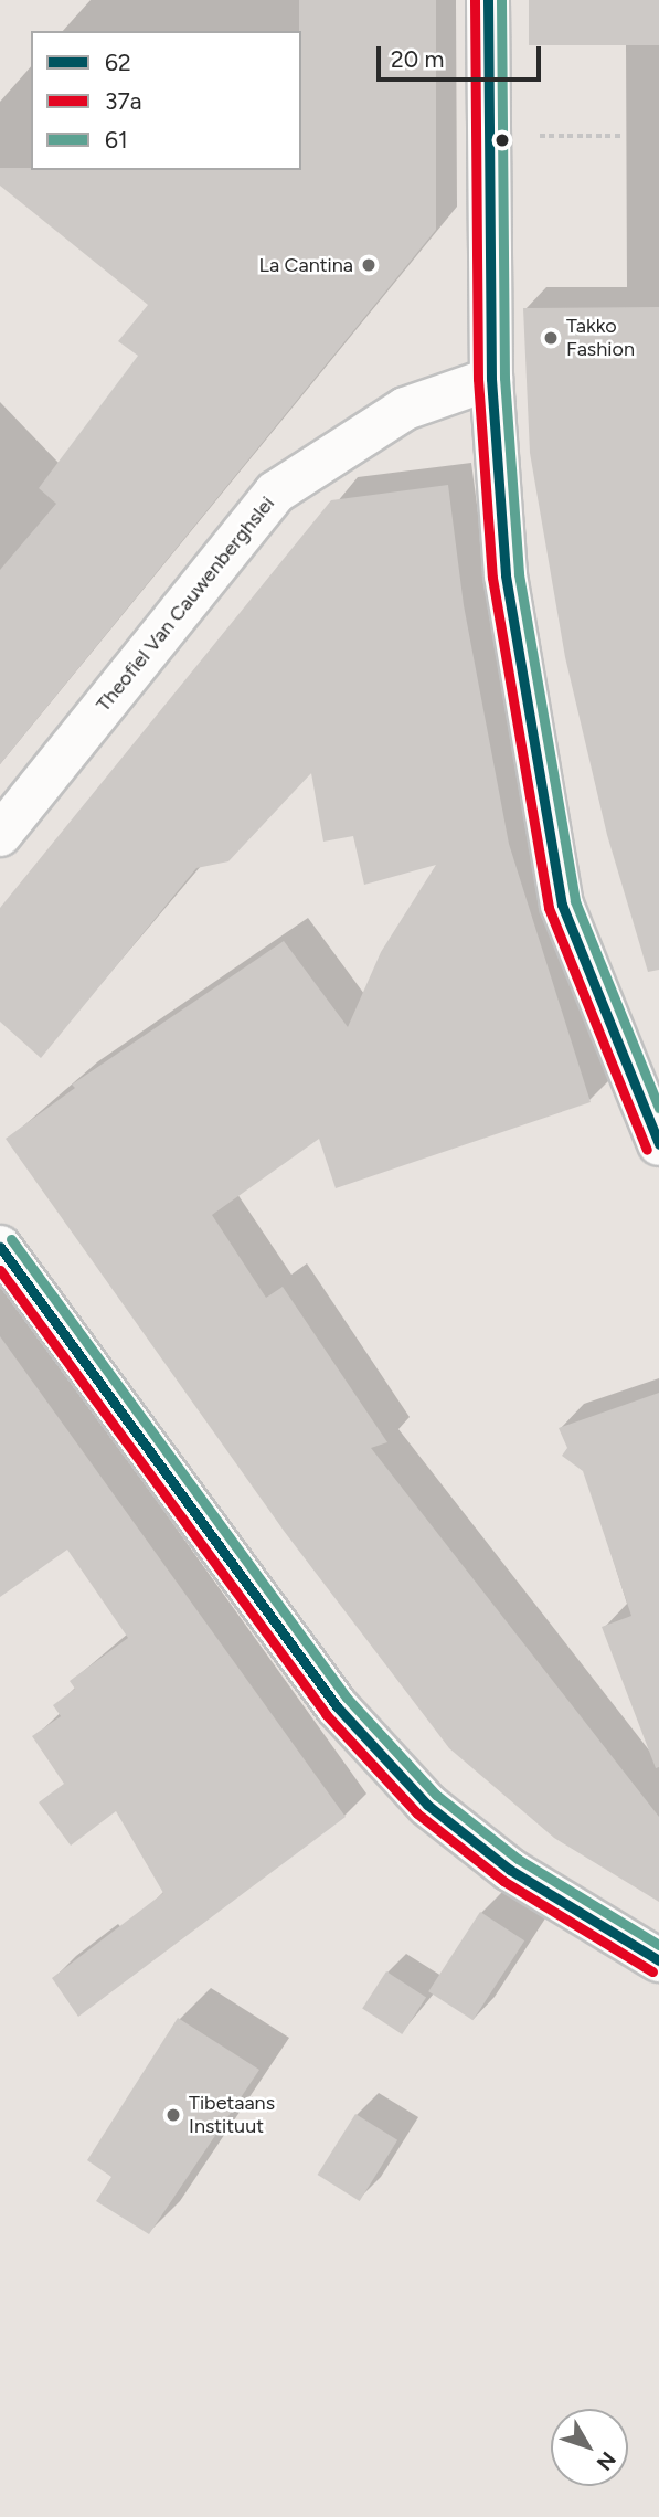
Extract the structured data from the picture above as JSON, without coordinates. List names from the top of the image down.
{
  "streets": {
    "street": ["Theofiel Van Cauwenberghslei"]
  },
  "places": ["La Cantina", "Takko Fashion", "Tibetaans Instituut"],
  "lines": ["transit line 62", "transit line 37a", "transit line 61"],
  "legend": ["62", "37a", "61"],
  "scale_bar": "20 m",
  "north": "bottom right"
}
